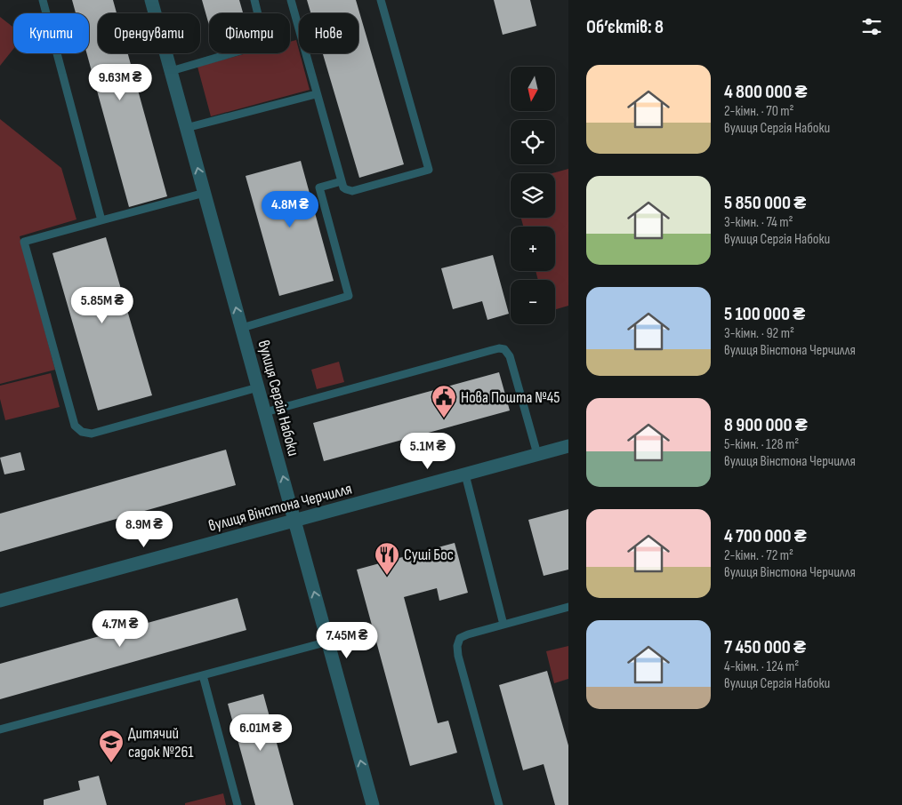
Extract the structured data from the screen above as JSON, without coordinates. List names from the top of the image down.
{
  "streets": {
    "street": ["вулиця Сергія Набоки", "вулиця Вінстона Черчилля"]
  },
  "crossings": [
    ["вулиця Сергія Набоки", "вулиця Вінстона Черчилля"]
  ],
  "one_way": ["вулиця Сергія Набоки"],
  "places": {
    "public building": ["Нова Пошта №45"],
    "restaurant": ["Суші Бос"],
    "school or university": ["Дитячий садок №261"]
  },
  "north": "bottom",
  "page": {
    "heading": "Об’єктів: 8",
    "chip": [
      "Купити",
      "Орендувати",
      "Фільтри",
      "Нове"
    ],
    "list": [
      {
        "name": "4 800 000 ₴",
        "note": "2-кімн. · 70 m² · вулиця Сергія Набоки"
      },
      {
        "name": "5 850 000 ₴",
        "note": "3-кімн. · 74 m² · вулиця Сергія Набоки"
      },
      {
        "name": "5 100 000 ₴",
        "note": "3-кімн. · 92 m² · вулиця Вінстона Черчилля"
      },
      {
        "name": "8 900 000 ₴",
        "note": "5-кімн. · 128 m² · вулиця Вінстона Черчилля"
      },
      {
        "name": "4 700 000 ₴",
        "note": "2-кімн. · 72 m² · вулиця Вінстона Черчилля"
      },
      {
        "name": "7 450 000 ₴",
        "note": "4-кімн. · 124 m² · вулиця Сергія Набоки"
      }
    ],
    "price": [
      "9.63M ₴",
      "4.8M ₴",
      "5.85M ₴",
      "5.1M ₴",
      "8.9M ₴",
      "4.7M ₴",
      "7.45M ₴",
      "6.01M ₴"
    ],
    "map_buttons": ["+", "−"]
  }
}
